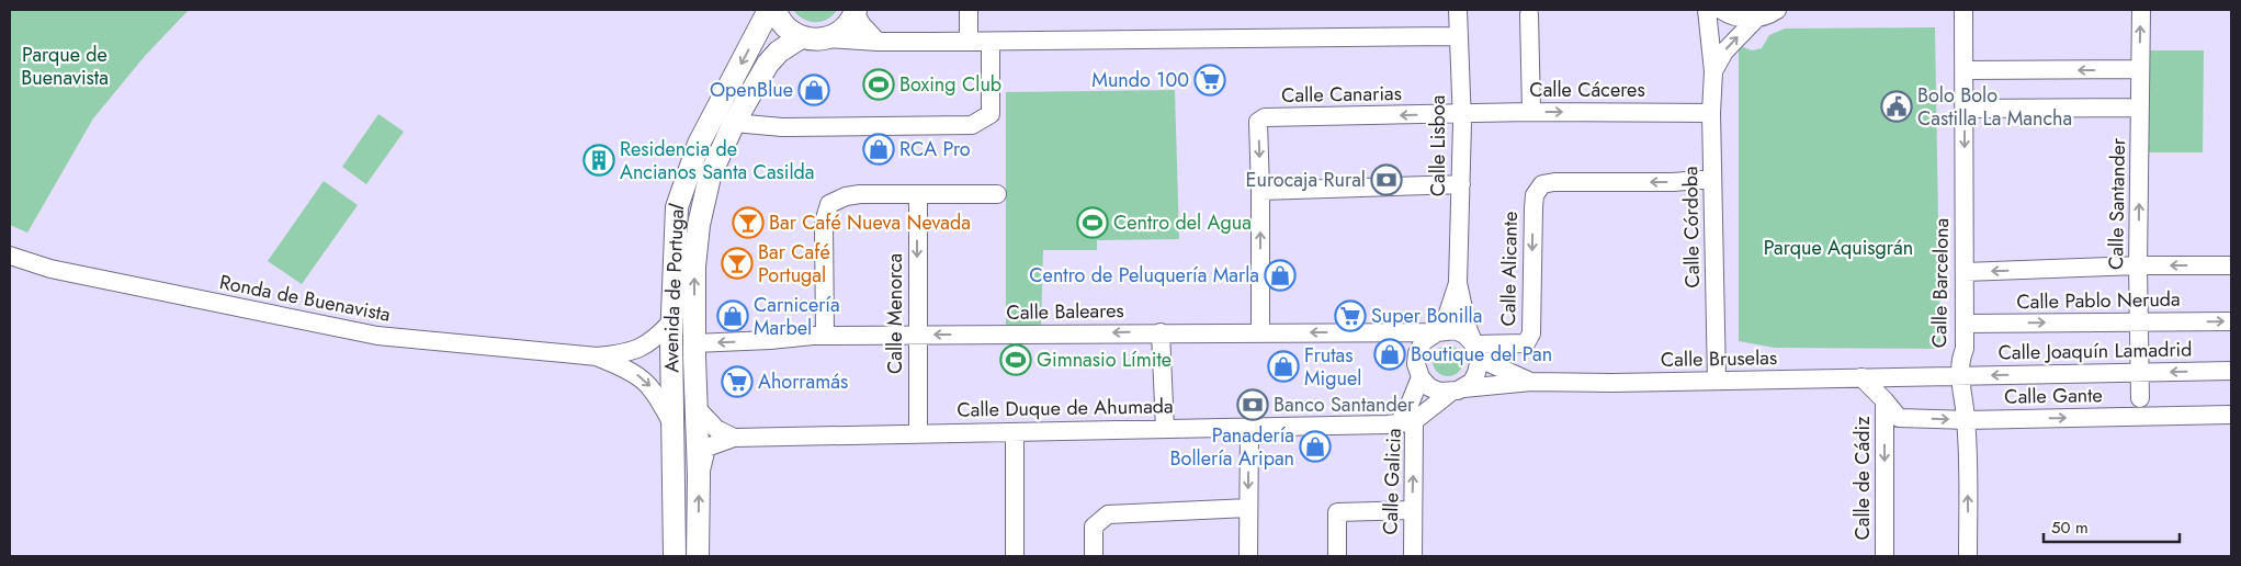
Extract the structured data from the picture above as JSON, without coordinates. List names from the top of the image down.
{
  "streets": {
    "main road": ["Avenida de Portugal"],
    "street": [
      "Calle Cáceres",
      "Calle Canarias",
      "Calle Lisboa",
      "Calle Santander",
      "Calle Córdoba",
      "Calle Alicante",
      "Calle Barcelona",
      "Ronda de Buenavista",
      "Calle Pablo Neruda",
      "Calle Baleares",
      "Calle Menorca",
      "Calle Joaquín Lamadrid",
      "Calle Bruselas",
      "Calle Gante",
      "Calle Duque de Ahumada",
      "Calle de Cádiz",
      "Calle Galicia"
    ]
  },
  "crossings": [
    ["Calle Cáceres", "Calle Canarias"],
    ["Calle Cáceres", "Calle Lisboa"],
    ["Calle Cáceres", "Calle Córdoba"],
    ["Calle Canarias", "Calle Lisboa"],
    ["Calle Canarias", "Calle Baleares"],
    ["Calle Lisboa", "Calle Alicante"],
    ["Calle Lisboa", "Calle Baleares"],
    ["Calle Lisboa", "Calle Bruselas"],
    ["Calle Lisboa", "Calle Galicia"],
    ["Calle Santander", "Calle Pablo Neruda"],
    ["Calle Santander", "Calle Joaquín Lamadrid"],
    ["Calle Córdoba", "Calle Alicante"],
    ["Calle Córdoba", "Calle Bruselas"],
    ["Calle Alicante", "Calle Baleares"],
    ["Calle Alicante", "Calle Bruselas"],
    ["Calle Alicante", "Calle Galicia"],
    ["Calle Barcelona", "Calle Pablo Neruda"],
    ["Calle Barcelona", "Calle Joaquín Lamadrid"],
    ["Calle Barcelona", "Calle Bruselas"],
    ["Calle Barcelona", "Calle Gante"],
    ["Avenida de Portugal", "Ronda de Buenavista"],
    ["Avenida de Portugal", "Calle Baleares"],
    ["Avenida de Portugal", "Calle Duque de Ahumada"],
    ["Calle Baleares", "Calle Menorca"],
    ["Calle Baleares", "Calle Bruselas"],
    ["Calle Baleares", "Calle Galicia"],
    ["Calle Menorca", "Calle Duque de Ahumada"],
    ["Calle Joaquín Lamadrid", "Calle Bruselas"],
    ["Calle Bruselas", "Calle de Cádiz"],
    ["Calle Bruselas", "Calle Galicia"],
    ["Calle Gante", "Calle de Cádiz"],
    ["Calle Duque de Ahumada", "Calle Galicia"]
  ],
  "one_way": [
    "Calle Cáceres",
    "Calle Santander",
    "Calle Menorca",
    "Calle de Cádiz"
  ],
  "parks": ["Parque de Buenavista", "Parque Aquisgrán"],
  "places": {
    "supermarket": ["Mundo 100", "Super Bonilla", "Ahorramás"],
    "sports": ["Boxing Club", "Centro del Agua", "Gimnasio Límite"],
    "shop": [
      "OpenBlue",
      "RCA Pro",
      "Centro de Peluquería Marla",
      "Carnicería Marbel",
      "Boutique del Pan",
      "Frutas Miguel",
      "Panadería Bollería Aripan"
    ],
    "public building": ["Bolo Bolo Castilla La Mancha"],
    "building": ["Residencia de Ancianos Santa Casilda"],
    "bank": ["Eurocaja Rural", "Banco Santander"],
    "bar": ["Bar Café Nueva Nevada", "Bar Café Portugal"]
  },
  "scale_bar": "50 m"
}
